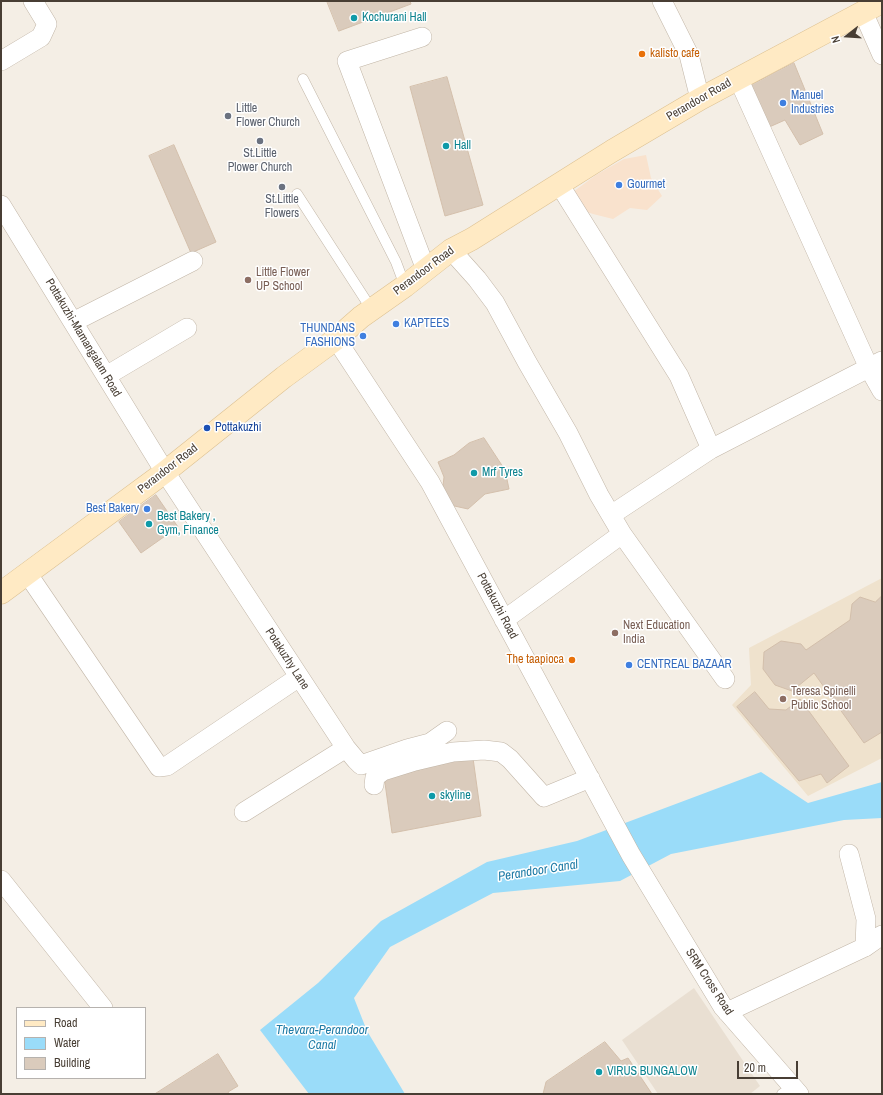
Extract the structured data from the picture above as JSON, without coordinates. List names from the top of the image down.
{
  "streets": {
    "main road": ["Perandoor Road"],
    "street": [
      "Pottakuzhi-Mamangalam Road",
      "Pottakuzhi Road",
      "Potakuzhy Lane",
      "SRM Cross Road"
    ]
  },
  "crossings": [
    ["Perandoor Road", "Pottakuzhi-Mamangalam Road"],
    ["Perandoor Road", "Pottakuzhi Road"],
    ["Perandoor Road", "Potakuzhy Lane"],
    ["Pottakuzhi-Mamangalam Road", "Potakuzhy Lane"],
    ["Pottakuzhi Road", "SRM Cross Road"]
  ],
  "water": ["Perandoor Canal", "Thevara-Perandoor Canal"],
  "places": [
    "Kochurani Hall",
    "kalisto cafe",
    "Manuel Industries",
    "Little Flower Church",
    "St.Little Plower Church",
    "Hall",
    "Gourmet",
    "St.Little Flowers",
    "Little Flower UP School",
    "KAPTEES",
    "THUNDANS FASHIONS",
    "Pottakuzhi",
    "Mrf Tyres",
    "Best Bakery",
    "Best Bakery , Gym, Finance",
    "Next Education India",
    "The taapioca",
    "CENTREAL BAZAAR",
    "Teresa Spinelli Public School",
    "skyline",
    "VIRUS BUNGALOW"
  ],
  "legend": ["Road", "Water", "Building"],
  "scale_bar": "20 m",
  "north": "left"
}
